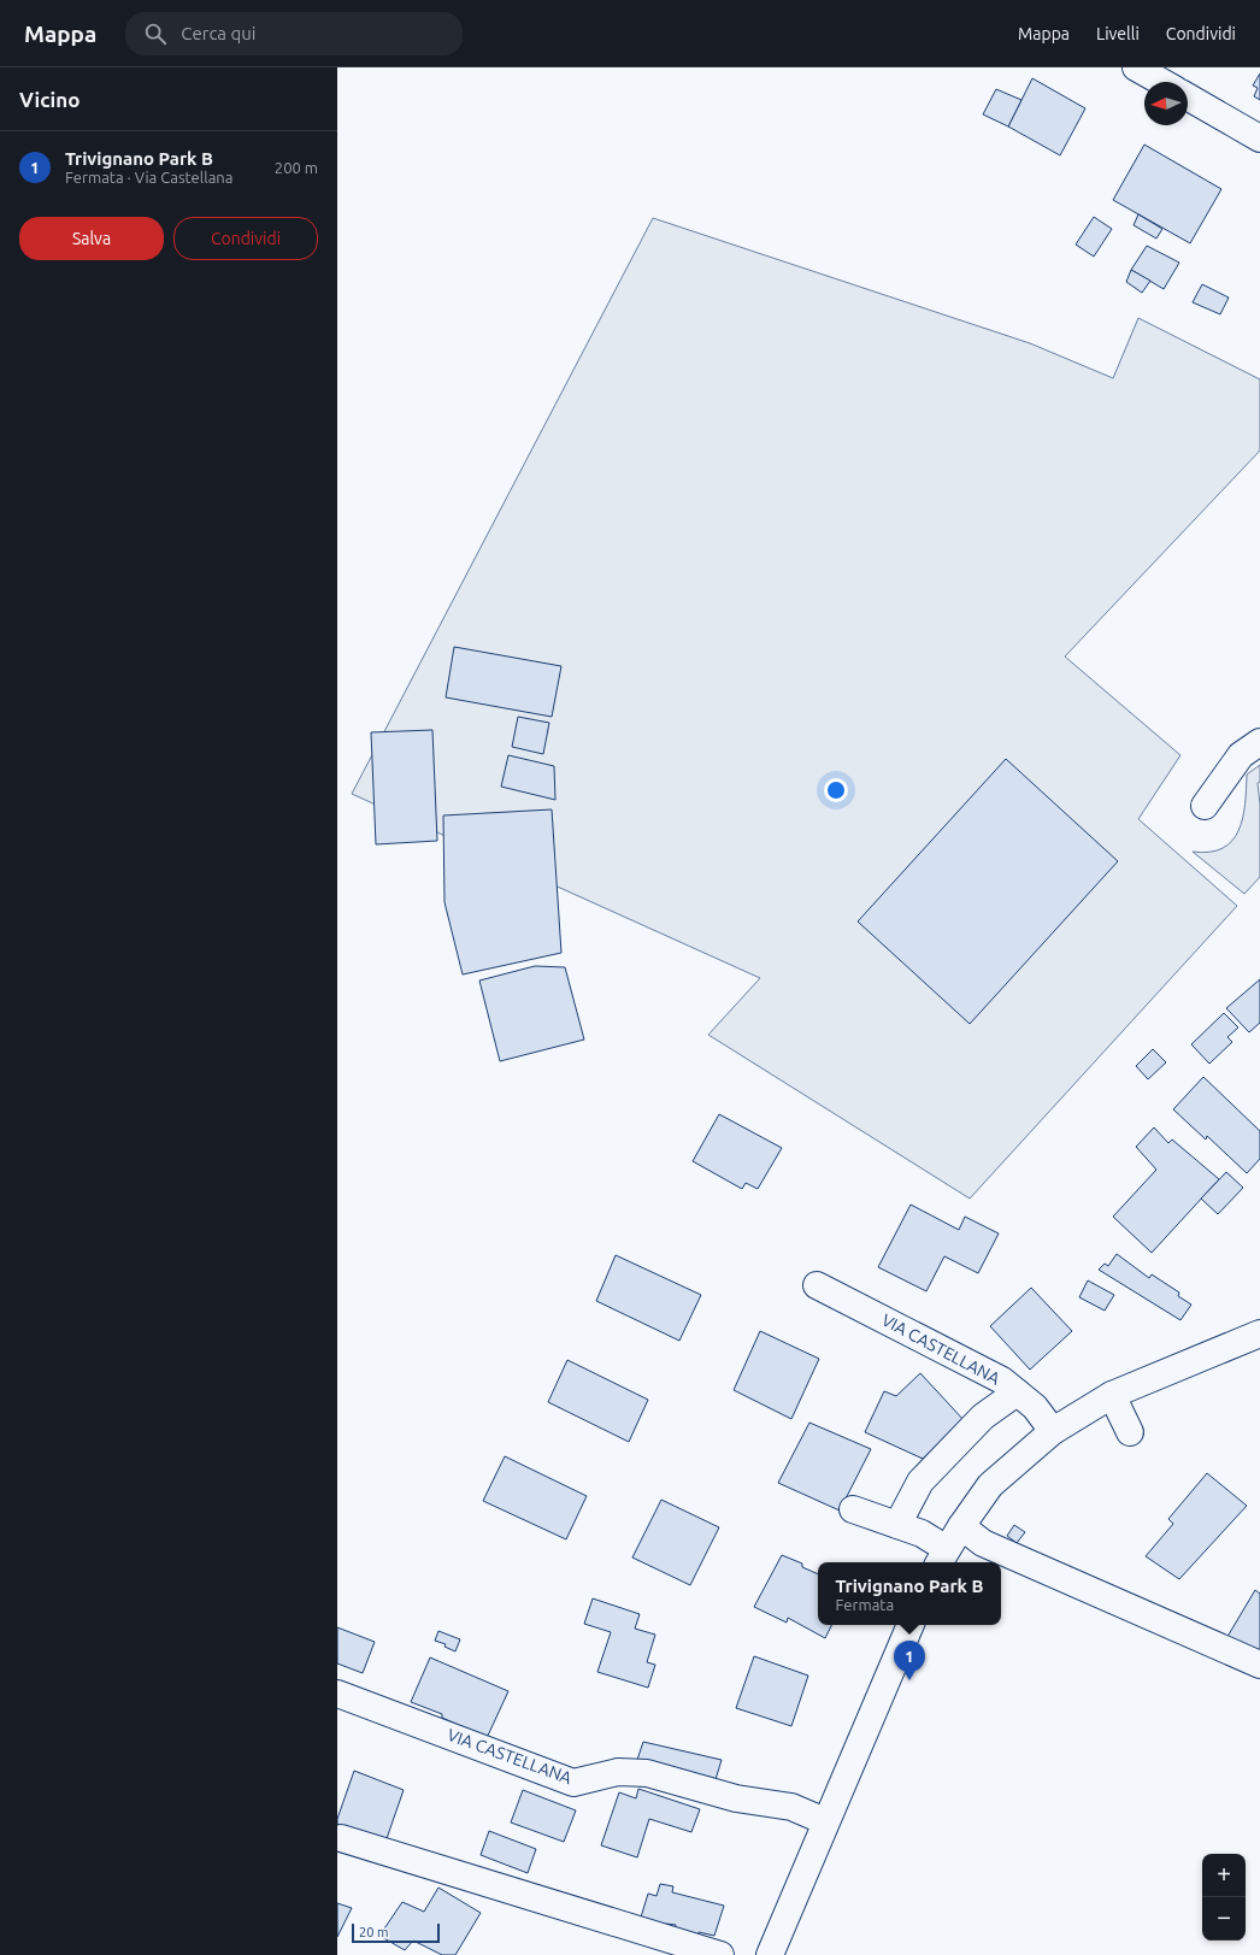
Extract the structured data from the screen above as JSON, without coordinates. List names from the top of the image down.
{
  "streets": {
    "street": ["VIA CASTELLANA"]
  },
  "scale_bar": "20 m",
  "north": "left",
  "page": {
    "header": "Mappa",
    "search": "Cerca qui",
    "nav": ["Mappa", "Livelli", "Condividi"],
    "heading": "Vicino",
    "list": [
      {
        "mark": "1",
        "name": "Trivignano Park B",
        "note": "Fermata · Via Castellana",
        "value": "200 m"
      }
    ],
    "buttons": ["Salva", "Condividi"],
    "popup": ["Trivignano Park B", "Fermata"],
    "pins": "1",
    "map_buttons": ["+", "−"],
    "scale": "20 m"
  }
}
